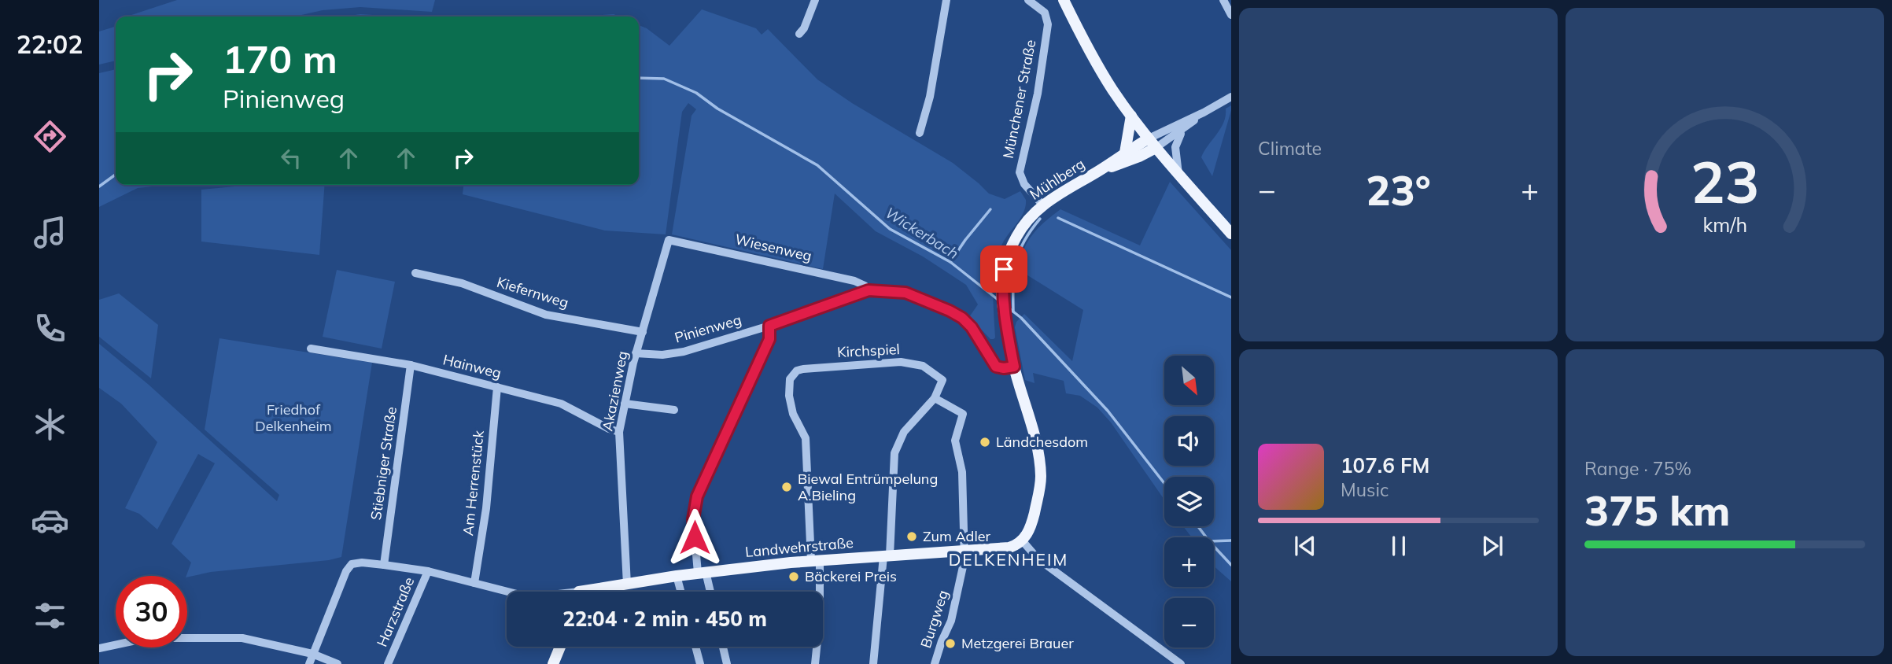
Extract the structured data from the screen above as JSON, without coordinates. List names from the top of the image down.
{
  "streets": {
    "main road": ["Mühlberg", "Landwehrstraße"],
    "street": [
      "Münchener Straße",
      "Wiesenweg",
      "Kiefernweg",
      "Pinienweg",
      "Kirchspiel",
      "Hainweg",
      "Akazienweg",
      "Stiebniger Straße",
      "Am Herrenstück",
      "Harzstraße",
      "Burgweg"
    ]
  },
  "crossings": [
    ["Münchener Straße", "Mühlberg"],
    ["Mühlberg", "Pinienweg"],
    ["Mühlberg", "Landwehrstraße"],
    ["Wiesenweg", "Pinienweg"],
    ["Wiesenweg", "Akazienweg"],
    ["Kiefernweg", "Akazienweg"],
    ["Pinienweg", "Akazienweg"],
    ["Kirchspiel", "Landwehrstraße"],
    ["Kirchspiel", "Burgweg"],
    ["Hainweg", "Akazienweg"],
    ["Hainweg", "Stiebniger Straße"],
    ["Hainweg", "Am Herrenstück"],
    ["Akazienweg", "Landwehrstraße"],
    ["Stiebniger Straße", "Landwehrstraße"],
    ["Am Herrenstück", "Landwehrstraße"],
    ["Landwehrstraße", "Harzstraße"],
    ["Landwehrstraße", "Burgweg"]
  ],
  "districts": ["DELKENHEIM"],
  "water": ["Wickerbach"],
  "parks": ["Friedhof Delkenheim"],
  "places": [
    "Ländchesdom",
    "Biewal Entrümpelung A.Bieling",
    "Zum Adler",
    "Bäckerei Preis",
    "Metzgerei Brauer"
  ],
  "north": "bottom right",
  "page": {
    "tabs": "22:02",
    "tile": [
      "Climate",
      ["Range · 75%", "375 km"]
    ],
    "turn": ["170 m", "Pinienweg"],
    "heat": ["−", "23°", "+"],
    "map_buttons": ["+", "−"],
    "song": ["107.6 FM", "Music"],
    "limit": "30",
    "trip": "22:04 · 2 min · 450 m",
    "gauge": ["23", "km/h"]
  }
}
